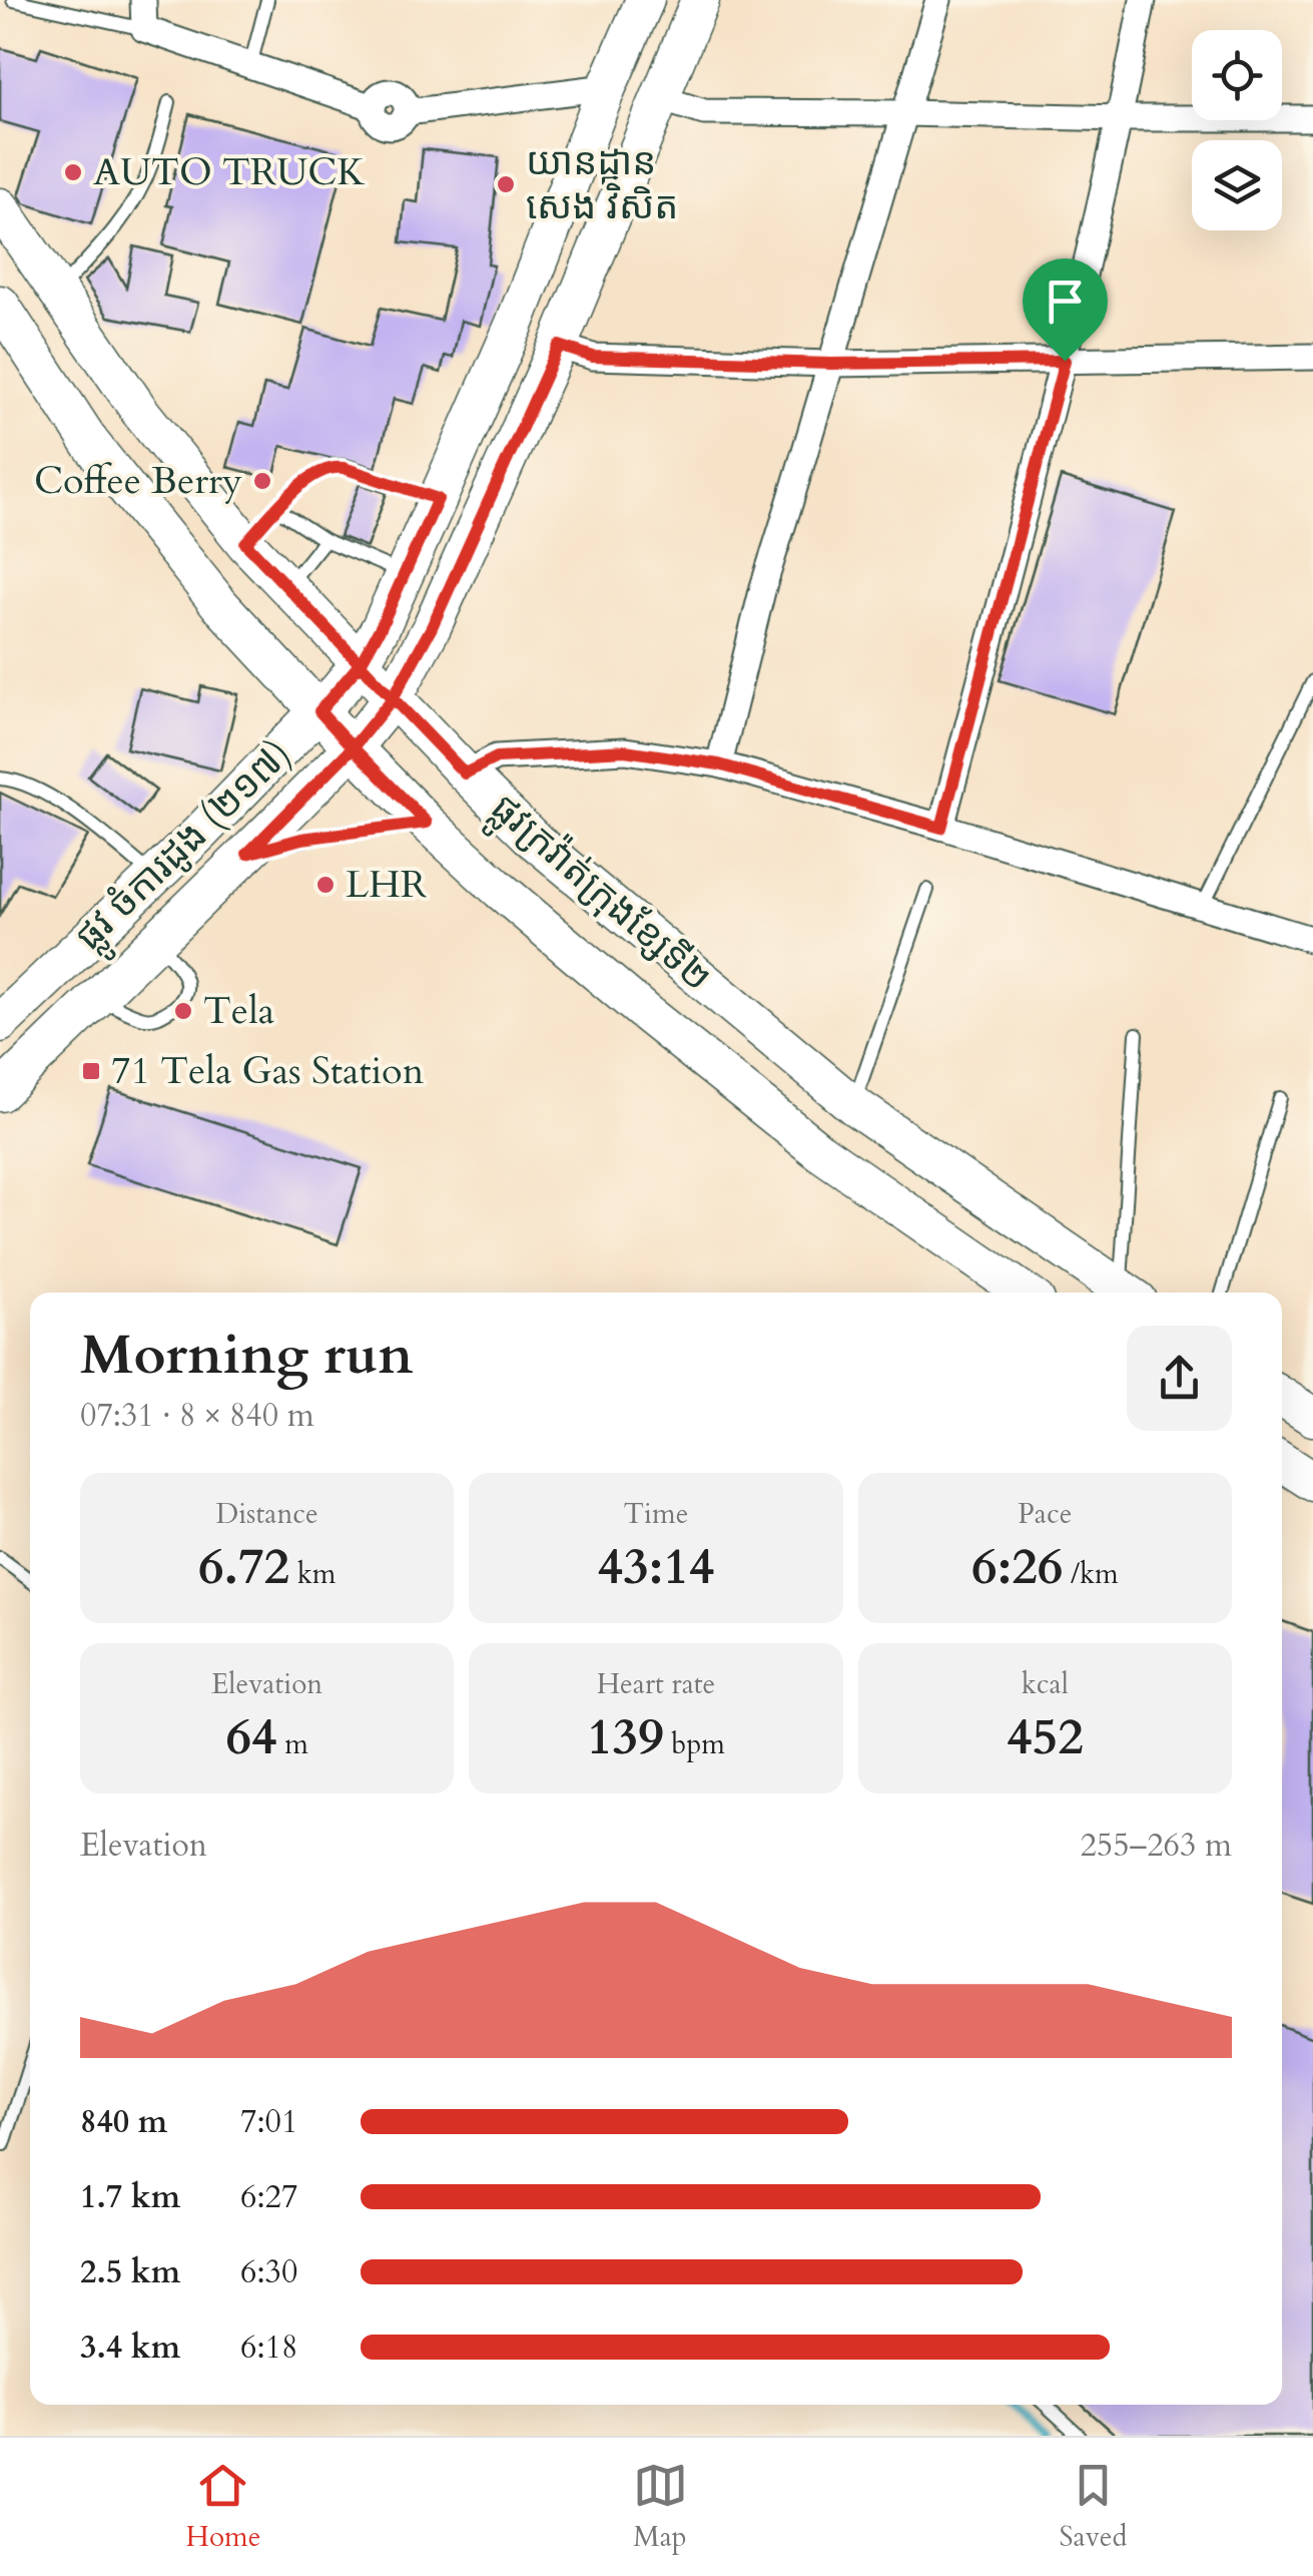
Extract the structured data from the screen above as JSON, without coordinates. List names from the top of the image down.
{
  "streets": {
    "main road": ["ផ្លូវ ចំការដូង (២១៧)", "ផ្លូវក្រវ៉ាត់ក្រុងខ្សែទី២"]
  },
  "crossings": [
    ["ផ្លូវ ចំការដូង (២១៧)", "ផ្លូវក្រវ៉ាត់ក្រុងខ្សែទី២"]
  ],
  "places": {
    "other": [
      "AUTO TRUCK",
      "យានដ្ឋាន សេង វិសិត",
      "Coffee Berry",
      "LHR",
      "Tela"
    ],
    "transit": ["71 Tela Gas Station"]
  },
  "page": {
    "heading": ["Morning run", "07:31 · 8 × 840 m"],
    "stats": [
      ["Distance", "6.72 km"],
      ["Time", "43:14"],
      ["Pace", "6:26 /km"],
      ["Elevation", "64 m"],
      ["Heart rate", "139 bpm"],
      ["kcal", "452"]
    ],
    "chart": ["Elevation", "255–263 m"],
    "list": [
      {
        "name": "840 m",
        "note": "7:01"
      },
      {
        "name": "1.7 km",
        "note": "6:27"
      },
      {
        "name": "2.5 km",
        "note": "6:30"
      },
      {
        "name": "3.4 km",
        "note": "6:18"
      }
    ],
    "tabs": ["Home", "Map", "Saved"]
  }
}
